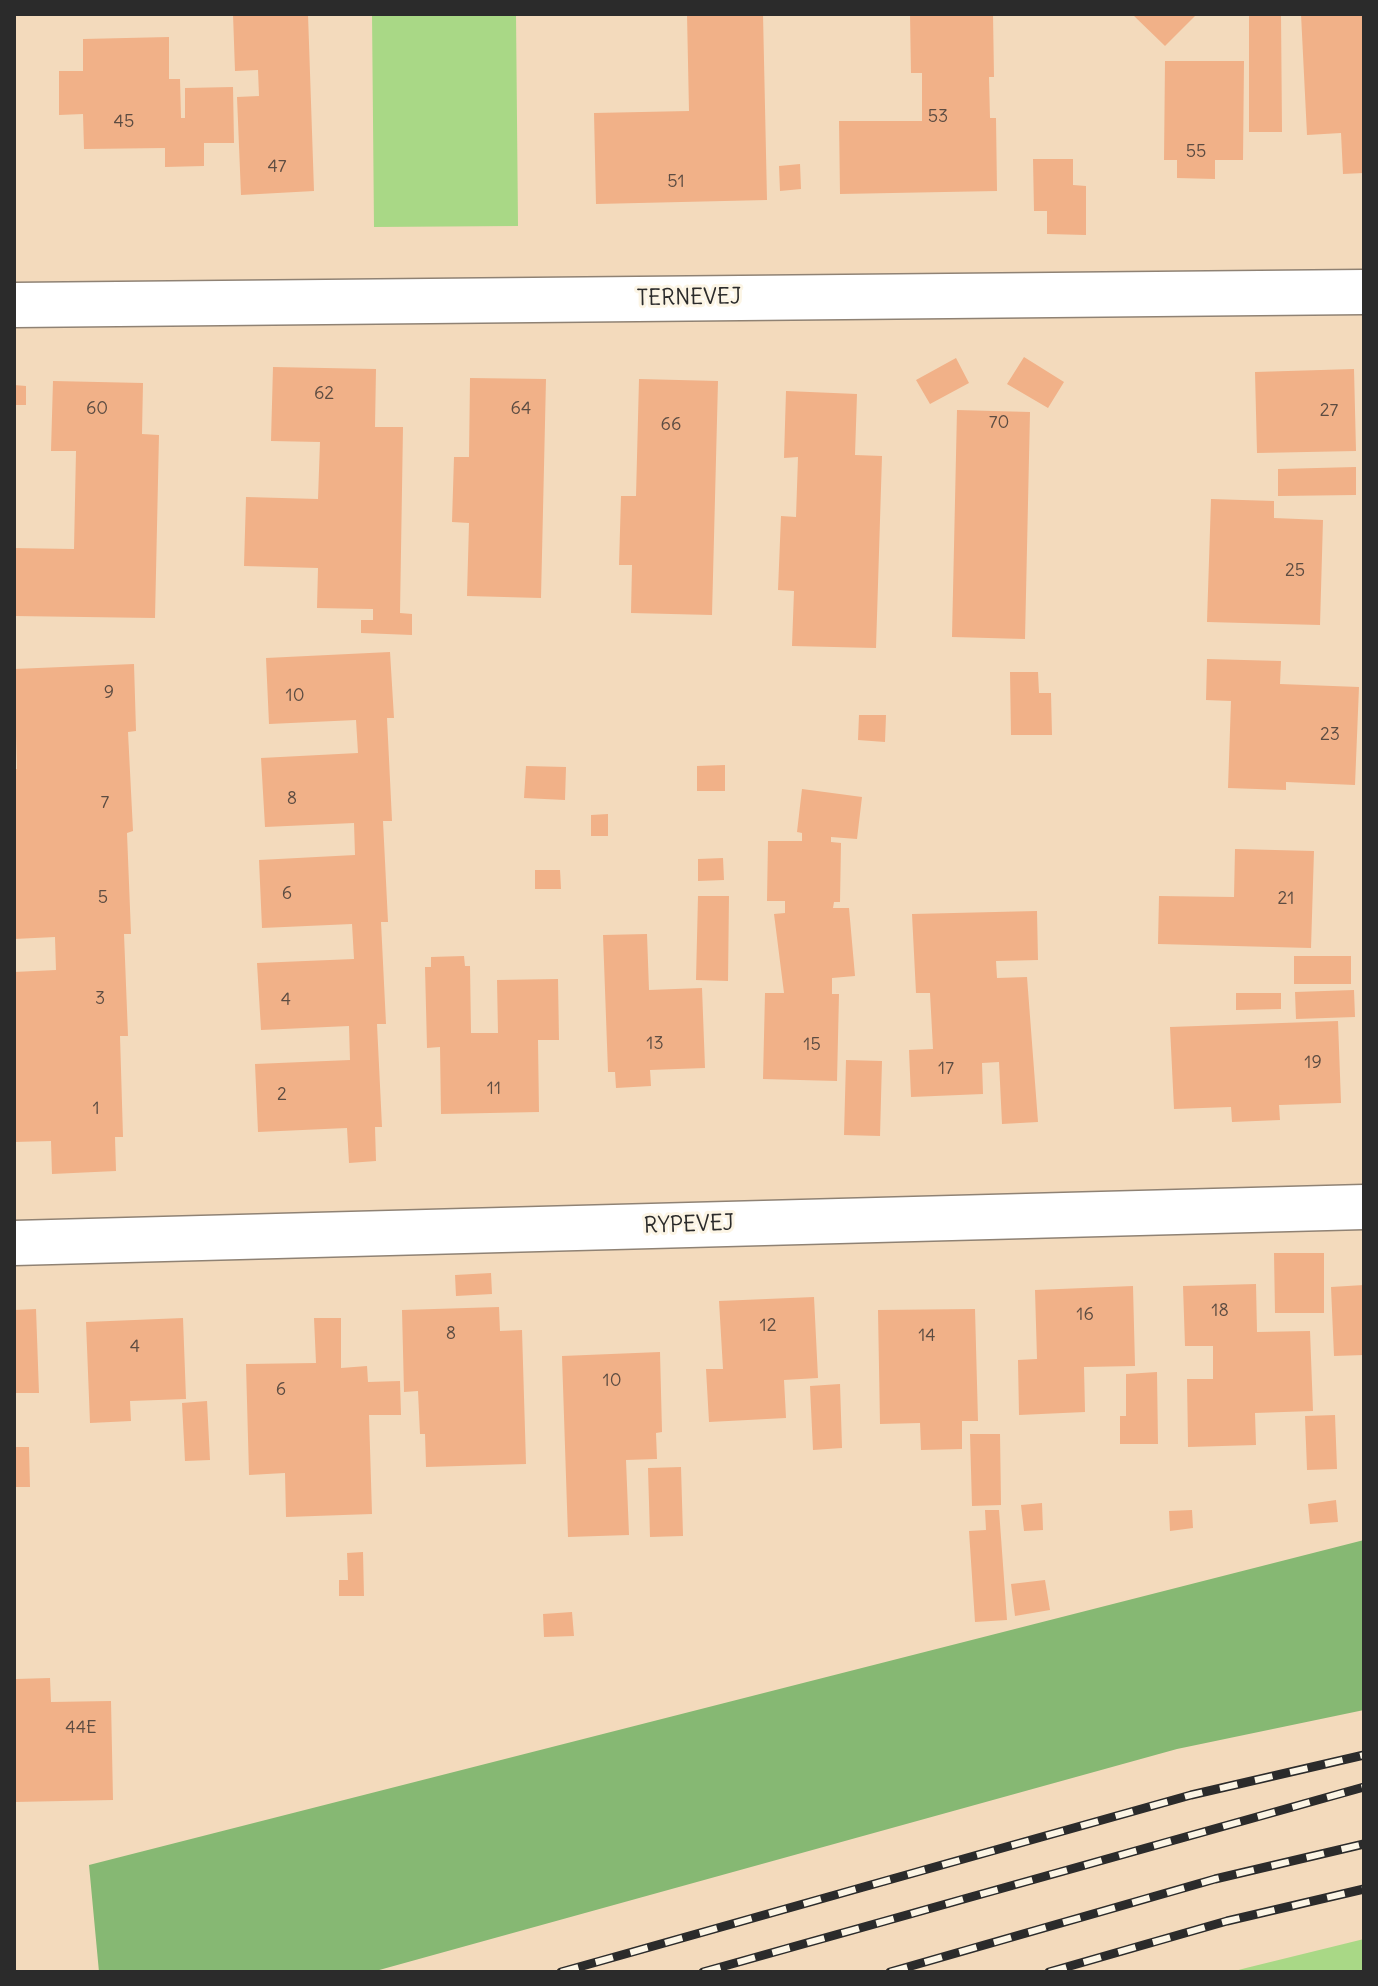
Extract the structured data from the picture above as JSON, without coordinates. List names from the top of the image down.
{
  "streets": {
    "street": ["TERNEVEJ", "RYPEVEJ"]
  },
  "house_numbers": [
    "53",
    "45",
    "55",
    "47",
    "51",
    "62",
    "60",
    "64",
    "27",
    "70",
    "66",
    "25",
    "9",
    "10",
    "23",
    "8",
    "7",
    "6",
    "5",
    "21",
    "3",
    "4",
    "13",
    "15",
    "19",
    "17",
    "11",
    "2",
    "1",
    "18",
    "16",
    "12",
    "8",
    "14",
    "4",
    "10",
    "6",
    "44E"
  ]
}
